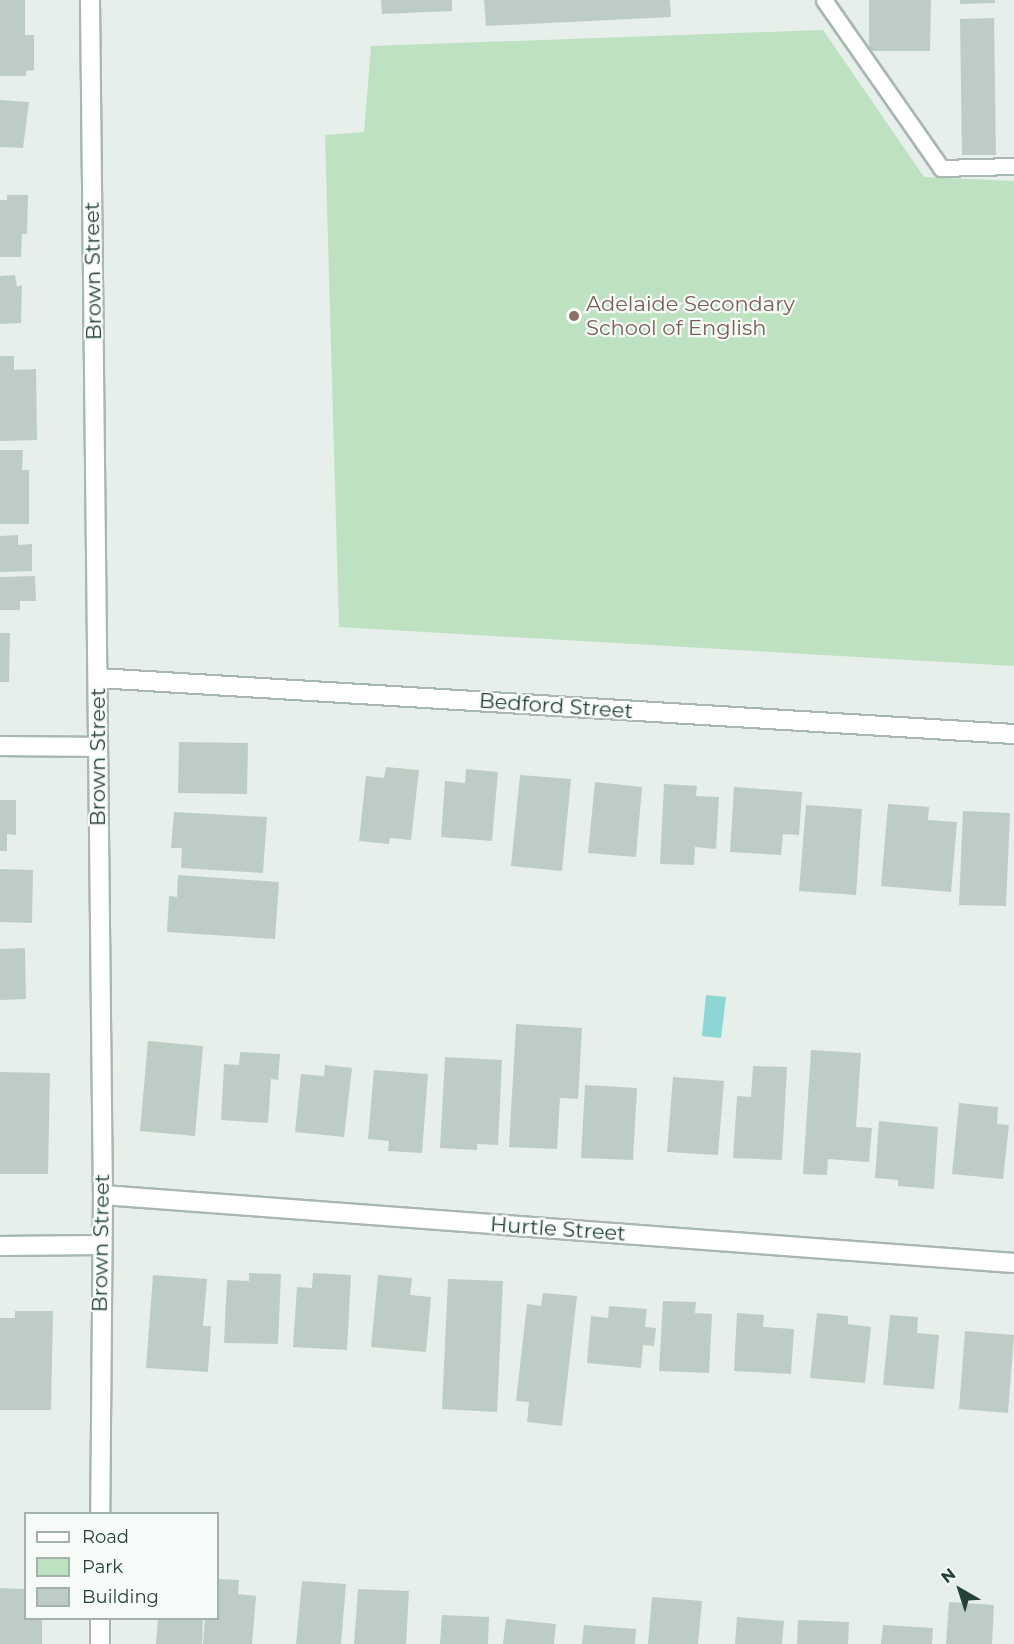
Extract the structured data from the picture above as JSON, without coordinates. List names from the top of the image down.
{
  "streets": {
    "street": ["Brown Street", "Bedford Street", "Hurtle Street"]
  },
  "crossings": [
    ["Brown Street", "Bedford Street"],
    ["Brown Street", "Hurtle Street"]
  ],
  "places": ["Adelaide Secondary School of English"],
  "legend": ["Road", "Park", "Building"],
  "north": "top left"
}
